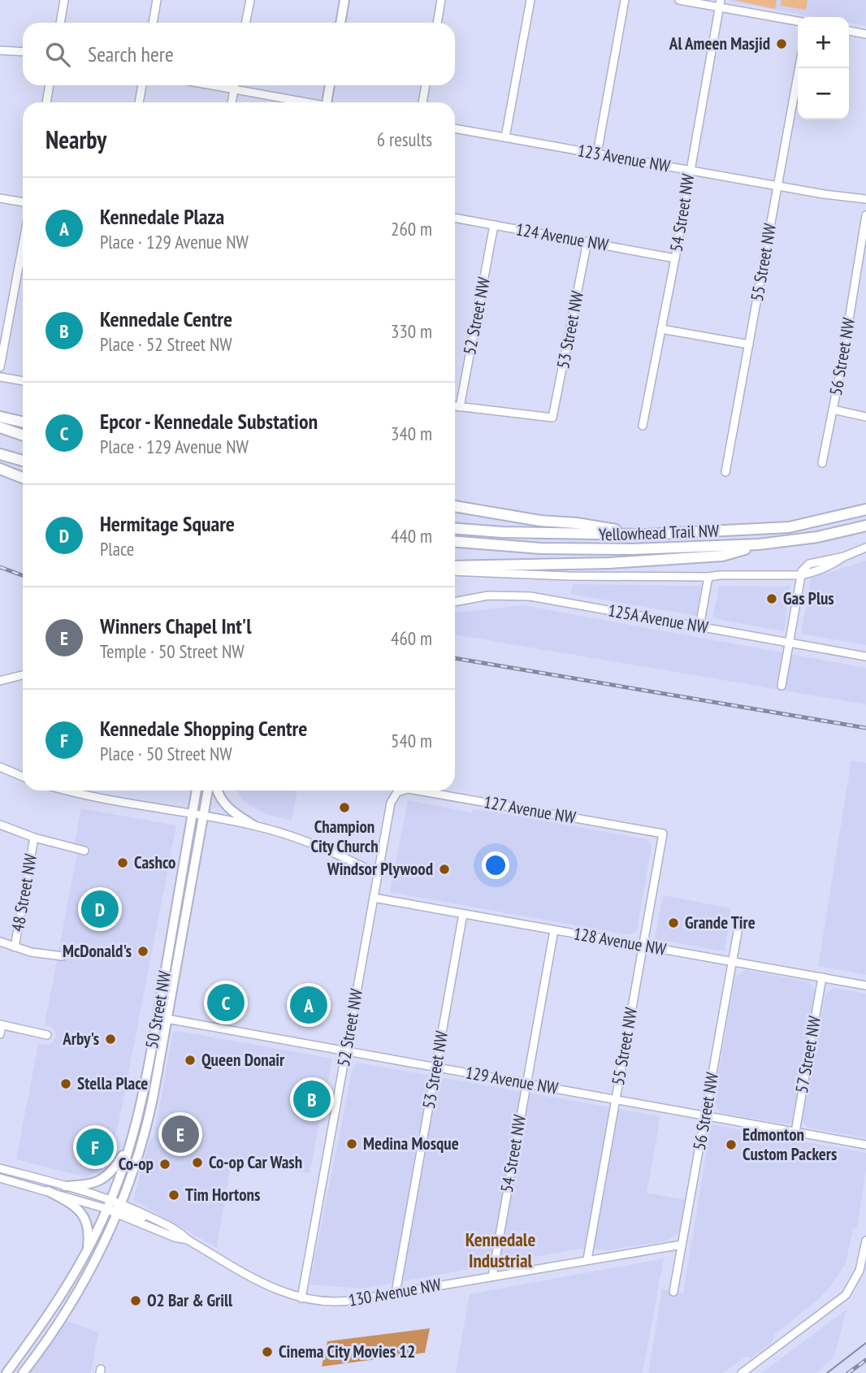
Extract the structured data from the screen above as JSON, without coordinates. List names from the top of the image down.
{
  "streets": {
    "highway": ["Yellowhead Trail NW"],
    "main road": ["50 Street NW"],
    "street": [
      "123 Avenue NW",
      "54 Street NW",
      "124 Avenue NW",
      "55 Street NW",
      "52 Street NW",
      "53 Street NW",
      "56 Street NW",
      "125A Avenue NW",
      "127 Avenue NW",
      "48 Street NW",
      "128 Avenue NW",
      "57 Street NW",
      "129 Avenue NW",
      "130 Avenue NW"
    ]
  },
  "crossings": [
    ["123 Avenue NW", "54 Street NW"],
    ["123 Avenue NW", "55 Street NW"],
    ["54 Street NW", "124 Avenue NW"],
    ["54 Street NW", "128 Avenue NW"],
    ["54 Street NW", "129 Avenue NW"],
    ["54 Street NW", "130 Avenue NW"],
    ["124 Avenue NW", "52 Street NW"],
    ["124 Avenue NW", "53 Street NW"],
    ["55 Street NW", "127 Avenue NW"],
    ["55 Street NW", "128 Avenue NW"],
    ["55 Street NW", "129 Avenue NW"],
    ["55 Street NW", "130 Avenue NW"],
    ["52 Street NW", "53 Street NW"],
    ["52 Street NW", "127 Avenue NW"],
    ["52 Street NW", "128 Avenue NW"],
    ["52 Street NW", "129 Avenue NW"],
    ["52 Street NW", "130 Avenue NW"],
    ["53 Street NW", "128 Avenue NW"],
    ["53 Street NW", "129 Avenue NW"],
    ["53 Street NW", "130 Avenue NW"],
    ["56 Street NW", "128 Avenue NW"],
    ["56 Street NW", "129 Avenue NW"],
    ["56 Street NW", "130 Avenue NW"],
    ["128 Avenue NW", "57 Street NW"],
    ["50 Street NW", "129 Avenue NW"],
    ["50 Street NW", "130 Avenue NW"],
    ["57 Street NW", "129 Avenue NW"]
  ],
  "districts": ["Kennedale Industrial"],
  "places": [
    "Al Ameen Masjid",
    "Gas Plus",
    "Champion City Church",
    "Cashco",
    "Windsor Plywood",
    "Grande Tire",
    "McDonald's",
    "Arby's",
    "Queen Donair",
    "Stella Place",
    "Medina Mosque",
    "Edmonton Custom Packers",
    "Co-op Car Wash",
    "Co-op",
    "Tim Hortons",
    "O2 Bar & Grill",
    "Cinema City Movies 12"
  ],
  "page": {
    "map_buttons": ["+", "−"],
    "search": "Search here",
    "heading": ["Nearby", "6 results"],
    "list": [
      {
        "mark": "A",
        "name": "Kennedale Plaza",
        "note": "Place · 129 Avenue NW",
        "value": "260 m"
      },
      {
        "mark": "B",
        "name": "Kennedale Centre",
        "note": "Place · 52 Street NW",
        "value": "330 m"
      },
      {
        "mark": "C",
        "name": "Epcor - Kennedale Substation",
        "note": "Place · 129 Avenue NW",
        "value": "340 m"
      },
      {
        "mark": "D",
        "name": "Hermitage Square",
        "note": "Place",
        "value": "440 m"
      },
      {
        "mark": "E",
        "name": "Winners Chapel Int'l",
        "note": "Temple · 50 Street NW",
        "value": "460 m"
      },
      {
        "mark": "F",
        "name": "Kennedale Shopping Centre",
        "note": "Place · 50 Street NW",
        "value": "540 m"
      }
    ],
    "pins": [
      "D",
      "C",
      "A",
      "B",
      "E",
      "F"
    ]
  }
}
